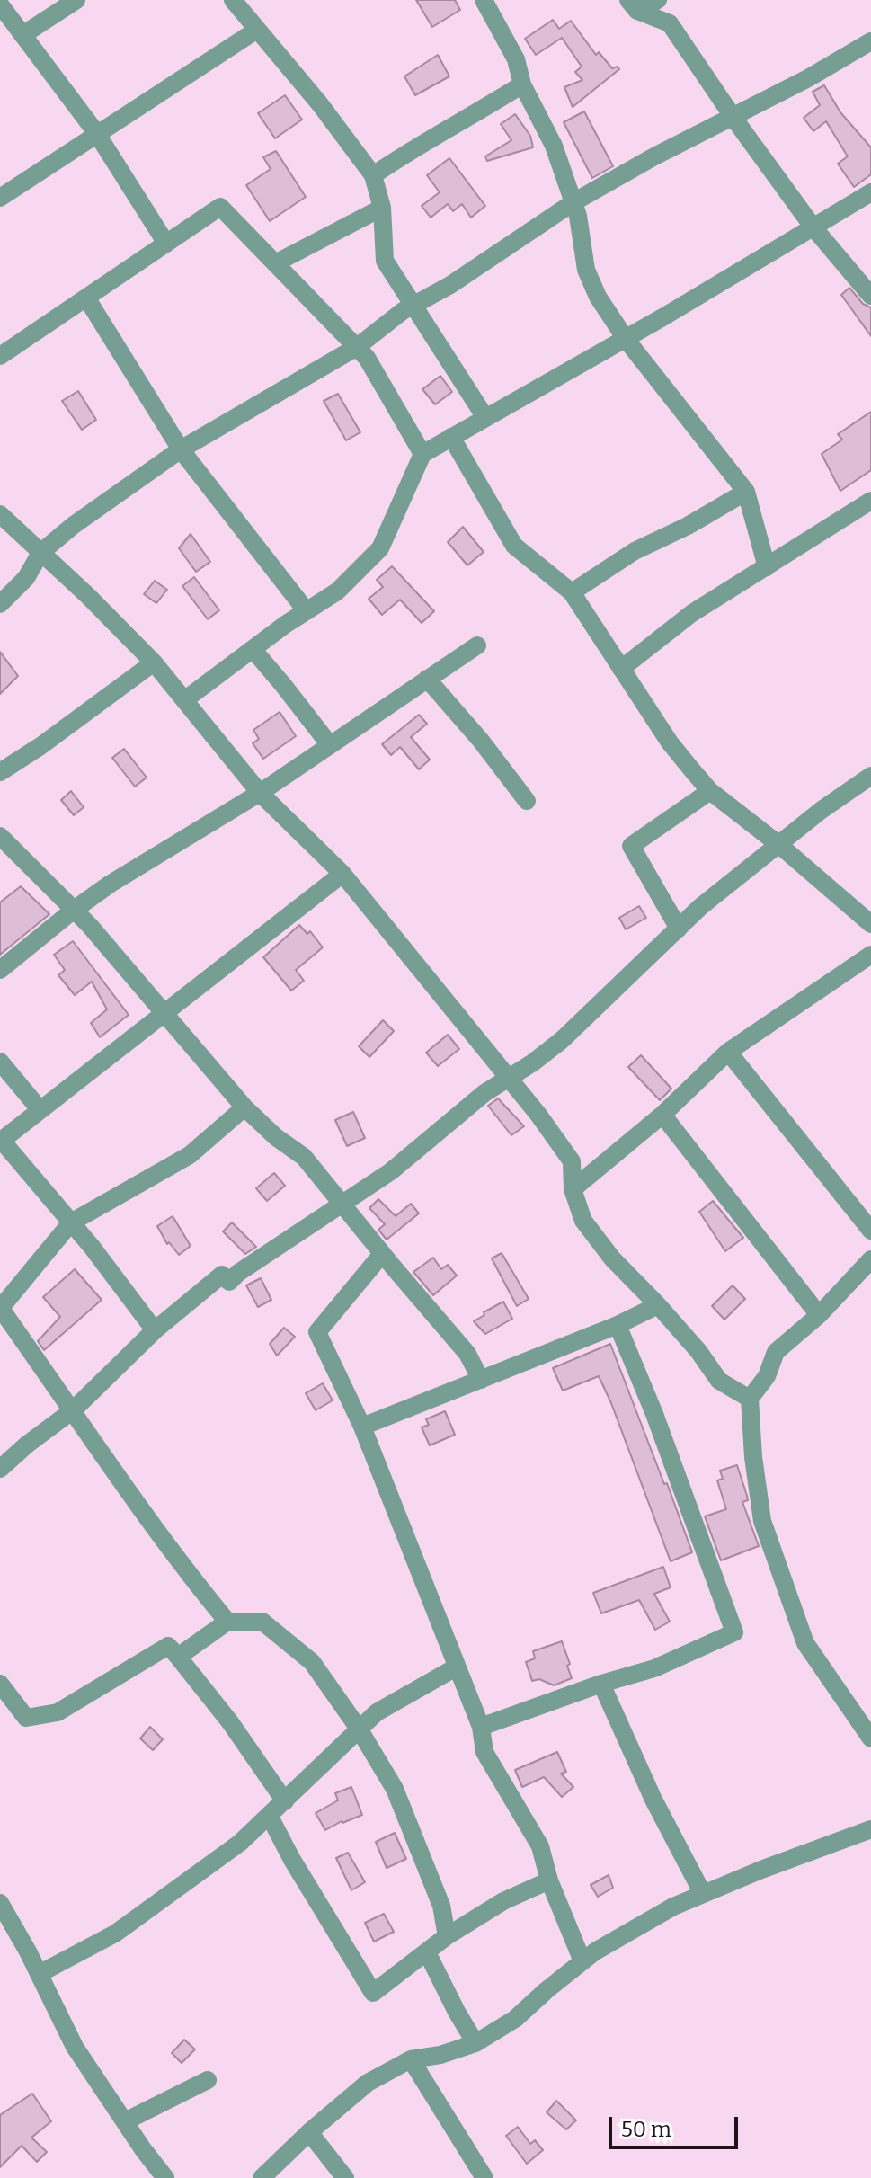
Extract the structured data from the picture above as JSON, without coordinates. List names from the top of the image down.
{
  "scale_bar": "50 m"
}
